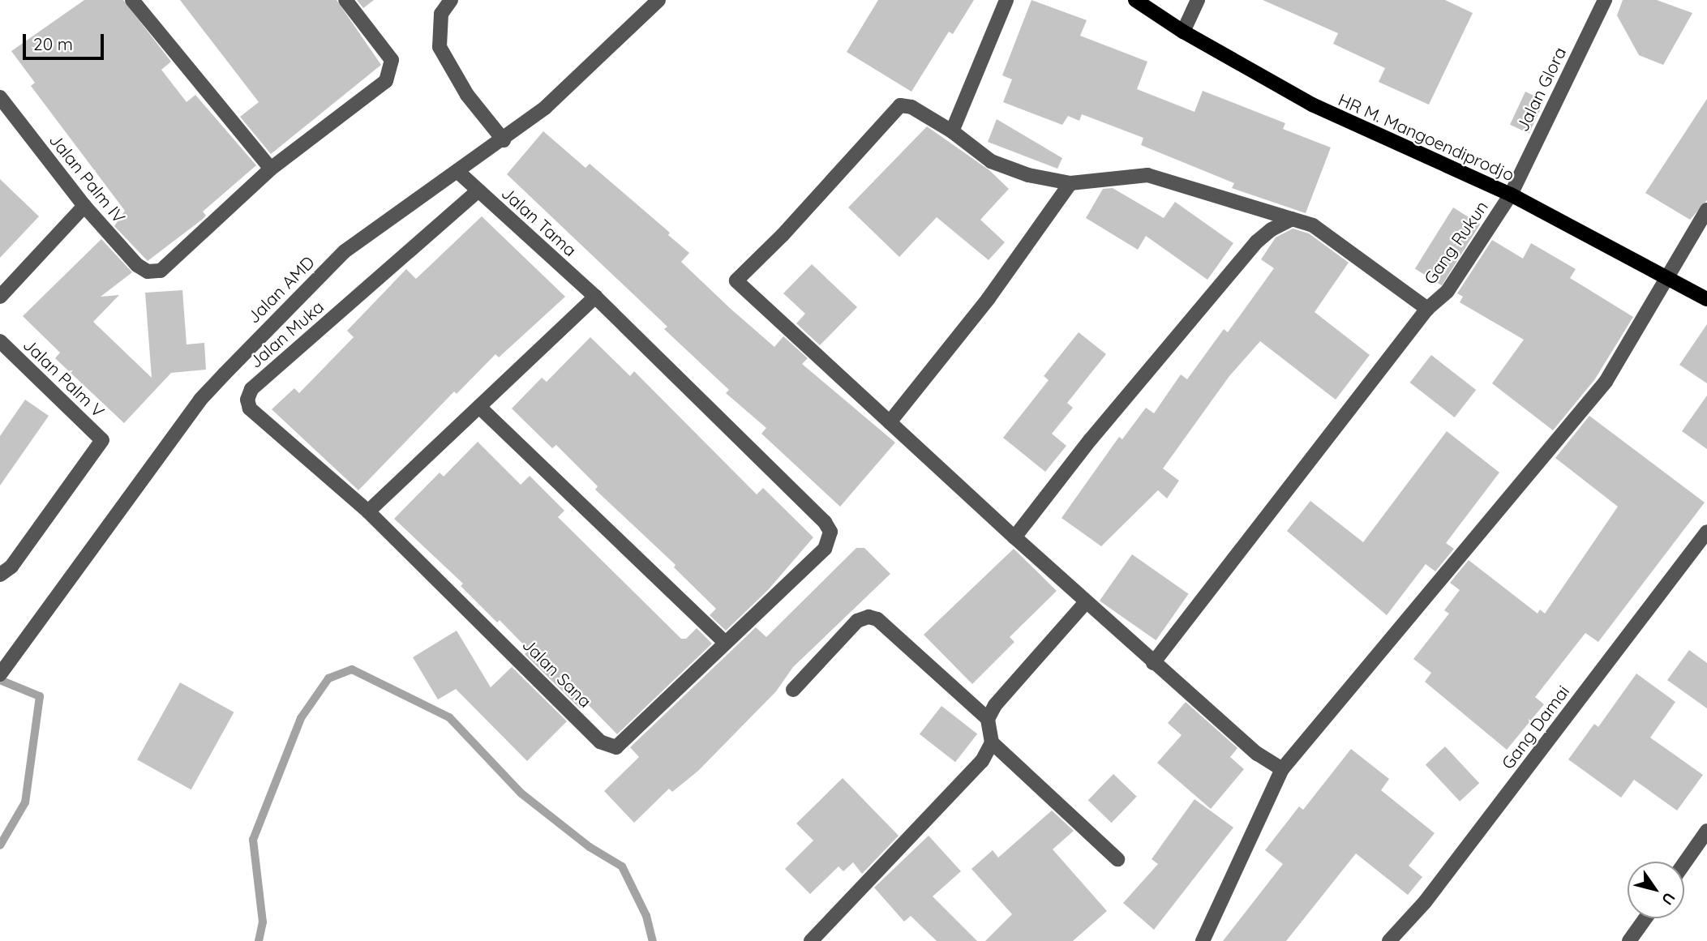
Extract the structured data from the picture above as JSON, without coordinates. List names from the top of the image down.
{
  "streets": {
    "main road": ["HR M. Mangoendiprodjo"],
    "street": [
      "Jalan Glora",
      "Jalan Palm IV",
      "Jalan Tama",
      "Gang Rukun",
      "Jalan AMD",
      "Jalan Muka",
      "Jalan Palm V",
      "Jalan Sana",
      "Gang Damai"
    ]
  },
  "crossings": [
    ["Jalan Glora", "HR M. Mangoendiprodjo"],
    ["Jalan Glora", "Gang Rukun"],
    ["HR M. Mangoendiprodjo", "Gang Rukun"],
    ["Jalan Tama", "Jalan AMD"],
    ["Jalan Tama", "Jalan Muka"],
    ["Jalan Tama", "Jalan Sana"],
    ["Jalan Muka", "Jalan Sana"]
  ],
  "scale_bar": "20 m",
  "north": "bottom right"
}
